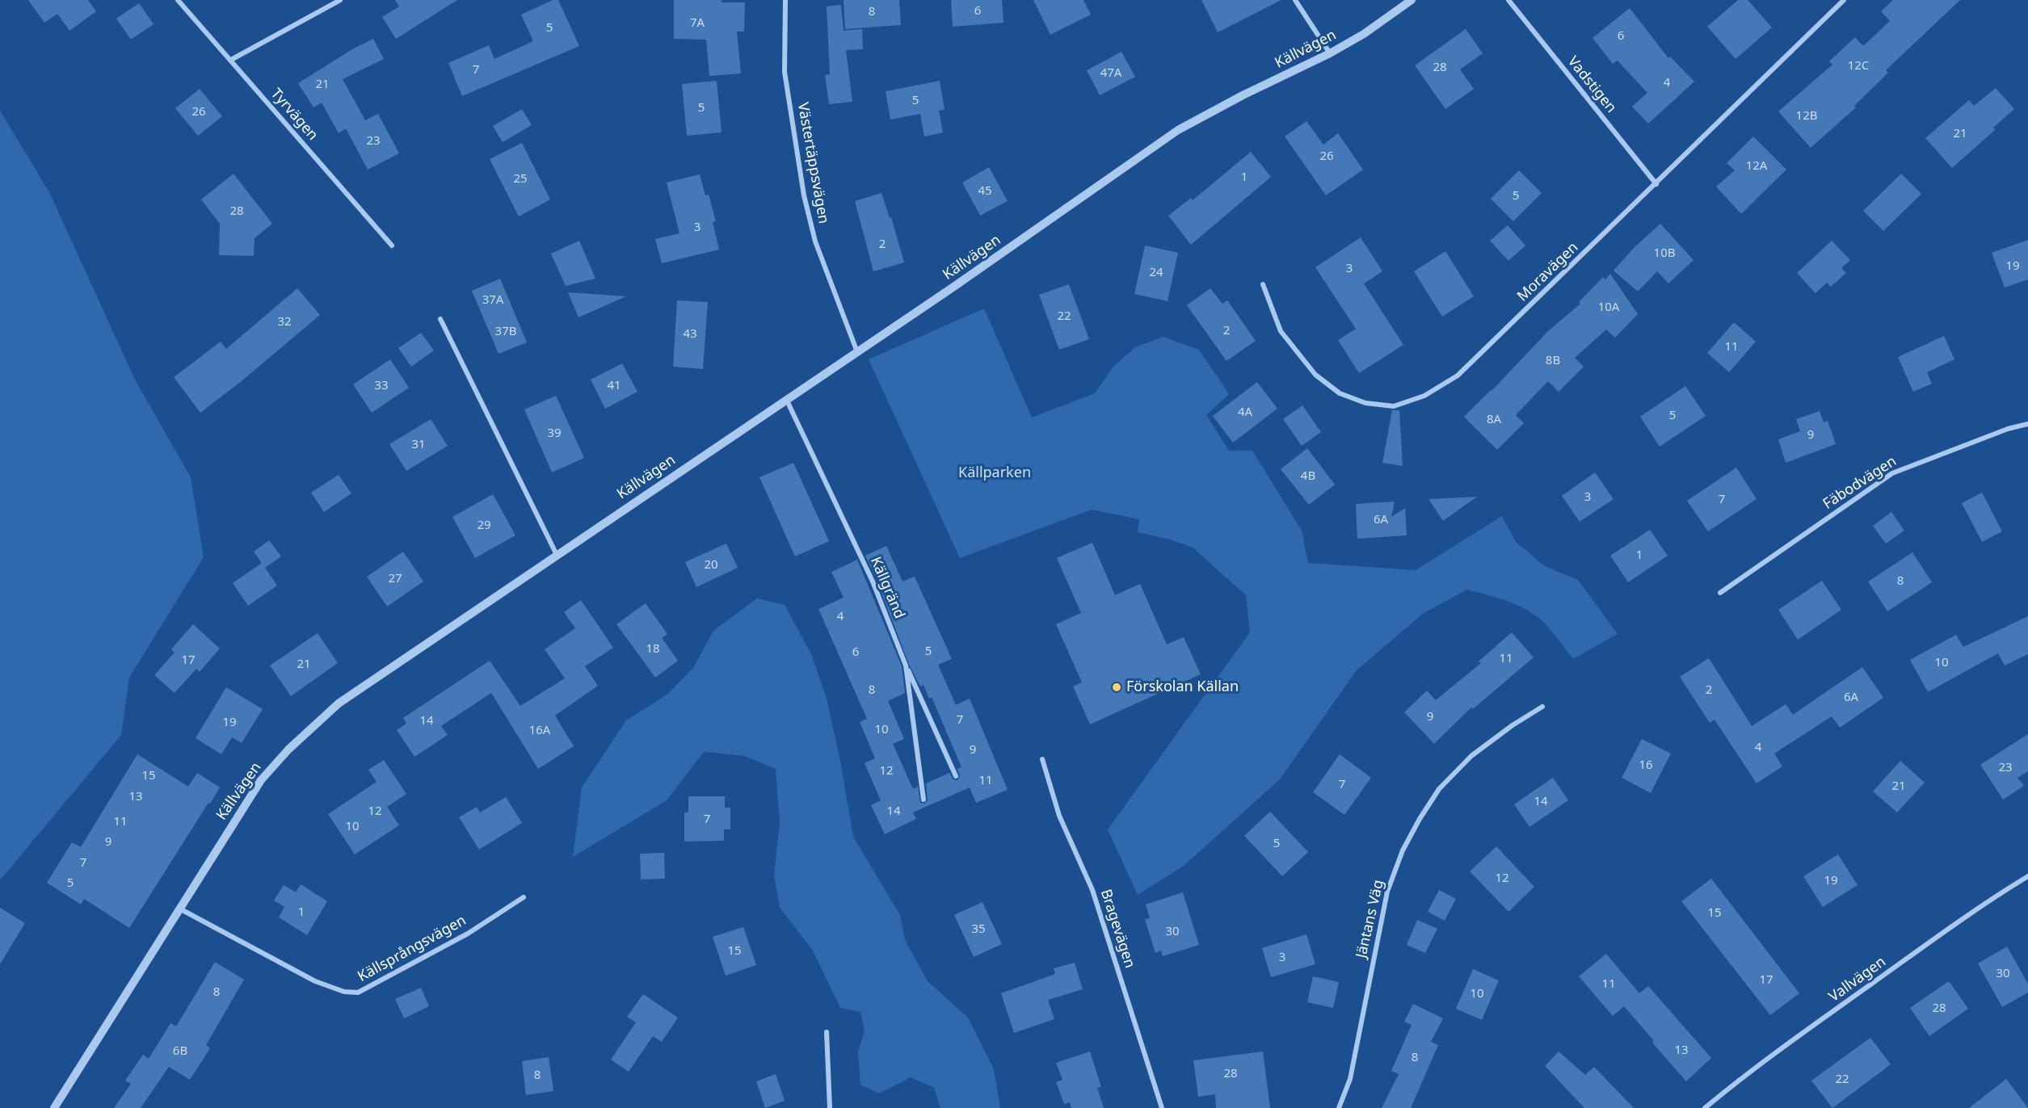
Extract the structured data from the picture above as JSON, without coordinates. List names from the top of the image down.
{
  "streets": {
    "street": [
      "Källvägen",
      "Vadstigen",
      "Tyrvägen",
      "Västertäppsvägen",
      "Moravägen",
      "Fäbodvägen",
      "Källgränd",
      "Jäntans Väg",
      "Bragevägen",
      "Källsprångsvägen",
      "Vallvägen"
    ]
  },
  "crossings": [
    ["Källvägen", "Västertäppsvägen"],
    ["Källvägen", "Källgränd"],
    ["Källvägen", "Källsprångsvägen"],
    ["Vadstigen", "Moravägen"]
  ],
  "parks": ["Källparken"],
  "places": ["Förskolan Källan"],
  "house_numbers": [
    "6",
    "8",
    "7A",
    "5",
    "6",
    "12C",
    "28",
    "7",
    "47A",
    "4",
    "21",
    "5",
    "5",
    "26",
    "12B",
    "21",
    "23",
    "26",
    "12A",
    "1",
    "25",
    "45",
    "5",
    "28",
    "3",
    "2",
    "10B",
    "19",
    "3",
    "24",
    "37A",
    "10A",
    "22",
    "32",
    "2",
    "37B",
    "43",
    "11",
    "8B",
    "33",
    "41",
    "4A",
    "5",
    "8A",
    "39",
    "9",
    "31",
    "4B",
    "3",
    "7",
    "6A",
    "29",
    "1",
    "20",
    "27",
    "8",
    "4",
    "18",
    "5",
    "6",
    "11",
    "17",
    "10",
    "21",
    "8",
    "2",
    "6A",
    "9",
    "7",
    "14",
    "19",
    "10",
    "16A",
    "4",
    "9",
    "16",
    "23",
    "12",
    "15",
    "11",
    "7",
    "21",
    "13",
    "14",
    "12",
    "14",
    "7",
    "11",
    "10",
    "9",
    "5",
    "7",
    "12",
    "19",
    "5",
    "1",
    "15",
    "35",
    "30",
    "15",
    "3",
    "30",
    "17",
    "11",
    "8",
    "10",
    "28",
    "13",
    "6B",
    "8",
    "28",
    "8",
    "22"
  ]
}
